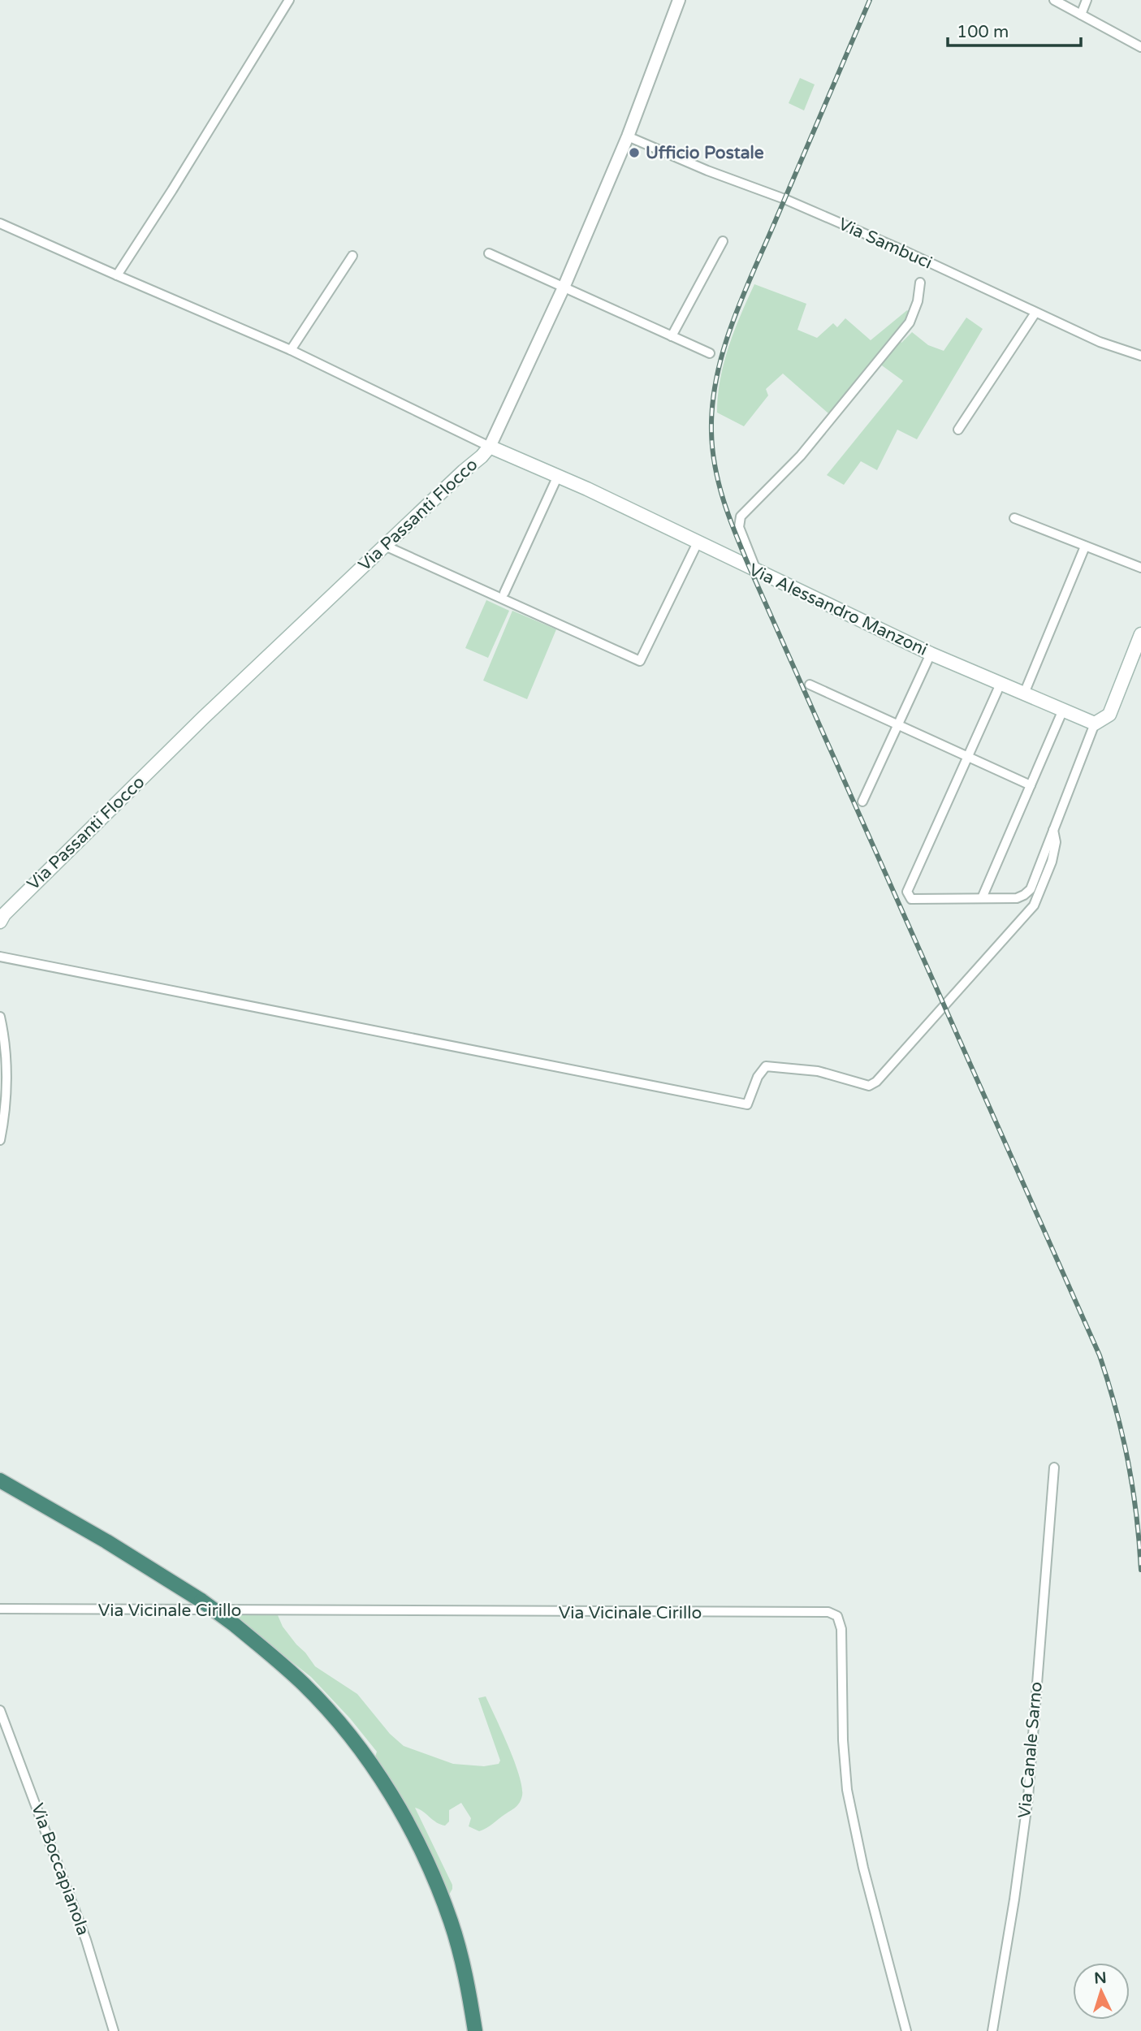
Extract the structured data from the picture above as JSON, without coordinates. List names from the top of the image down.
{
  "streets": {
    "main road": ["Via Passanti Flocco", "Via Alessandro Manzoni"],
    "street": [
      "Via Sambuci",
      "Via Vicinale Cirillo",
      "Via Canale Sarno",
      "Via Boccapianola"
    ]
  },
  "crossings": [
    ["Via Sambuci", "Via Passanti Flocco"],
    ["Via Passanti Flocco", "Via Alessandro Manzoni"]
  ],
  "places": ["Ufficio Postale"],
  "scale_bar": "100 m",
  "north": "top"
}
